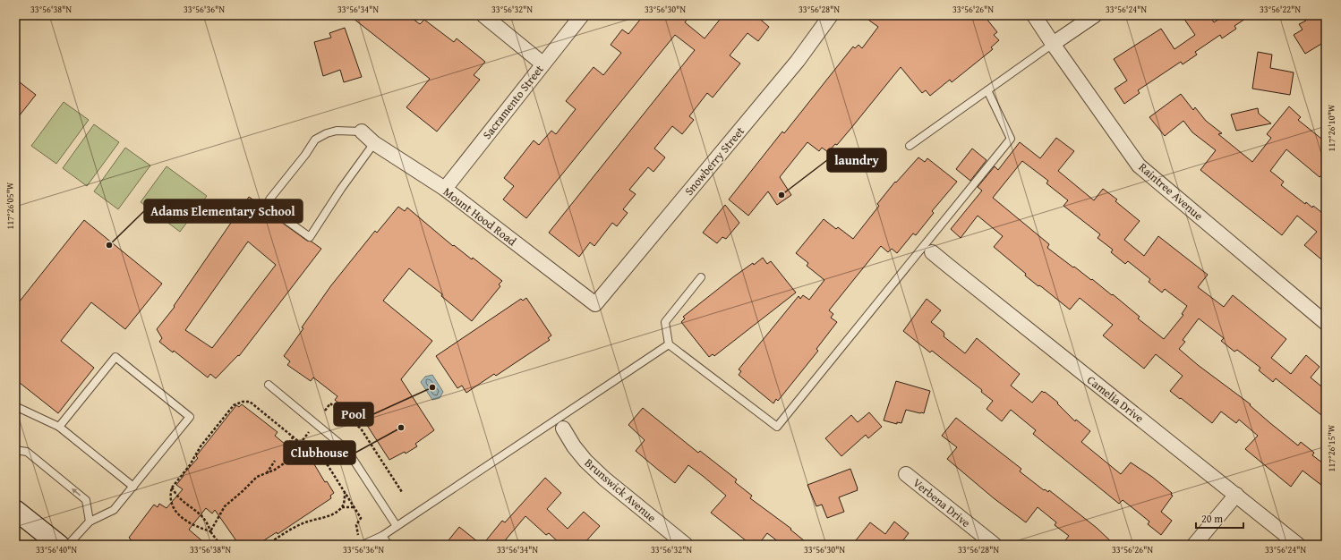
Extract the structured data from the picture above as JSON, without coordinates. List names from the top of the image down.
{
  "streets": {
    "street": [
      "Sacramento Street",
      "Snowberry Street",
      "Raintree Avenue",
      "Mount Hood Road",
      "Camelia Drive",
      "Brunswick Avenue",
      "Verbena Drive"
    ]
  },
  "crossings": [
    ["Sacramento Street", "Mount Hood Road"],
    ["Snowberry Street", "Mount Hood Road"]
  ],
  "places": [
    "laundry",
    "Adams Elementary School",
    "Pool",
    "Clubhouse"
  ],
  "scale_bar": "20 m",
  "coordinates": [
    "33°56'38\"N",
    "33°56'36\"N",
    "33°56'34\"N",
    "33°56'32\"N",
    "33°56'30\"N",
    "33°56'28\"N",
    "33°56'26\"N",
    "33°56'24\"N",
    "33°56'22\"N",
    "117°26'10\"W",
    "117°26'05\"W",
    "117°26'15\"W",
    "33°56'40\"N"
  ]
}
